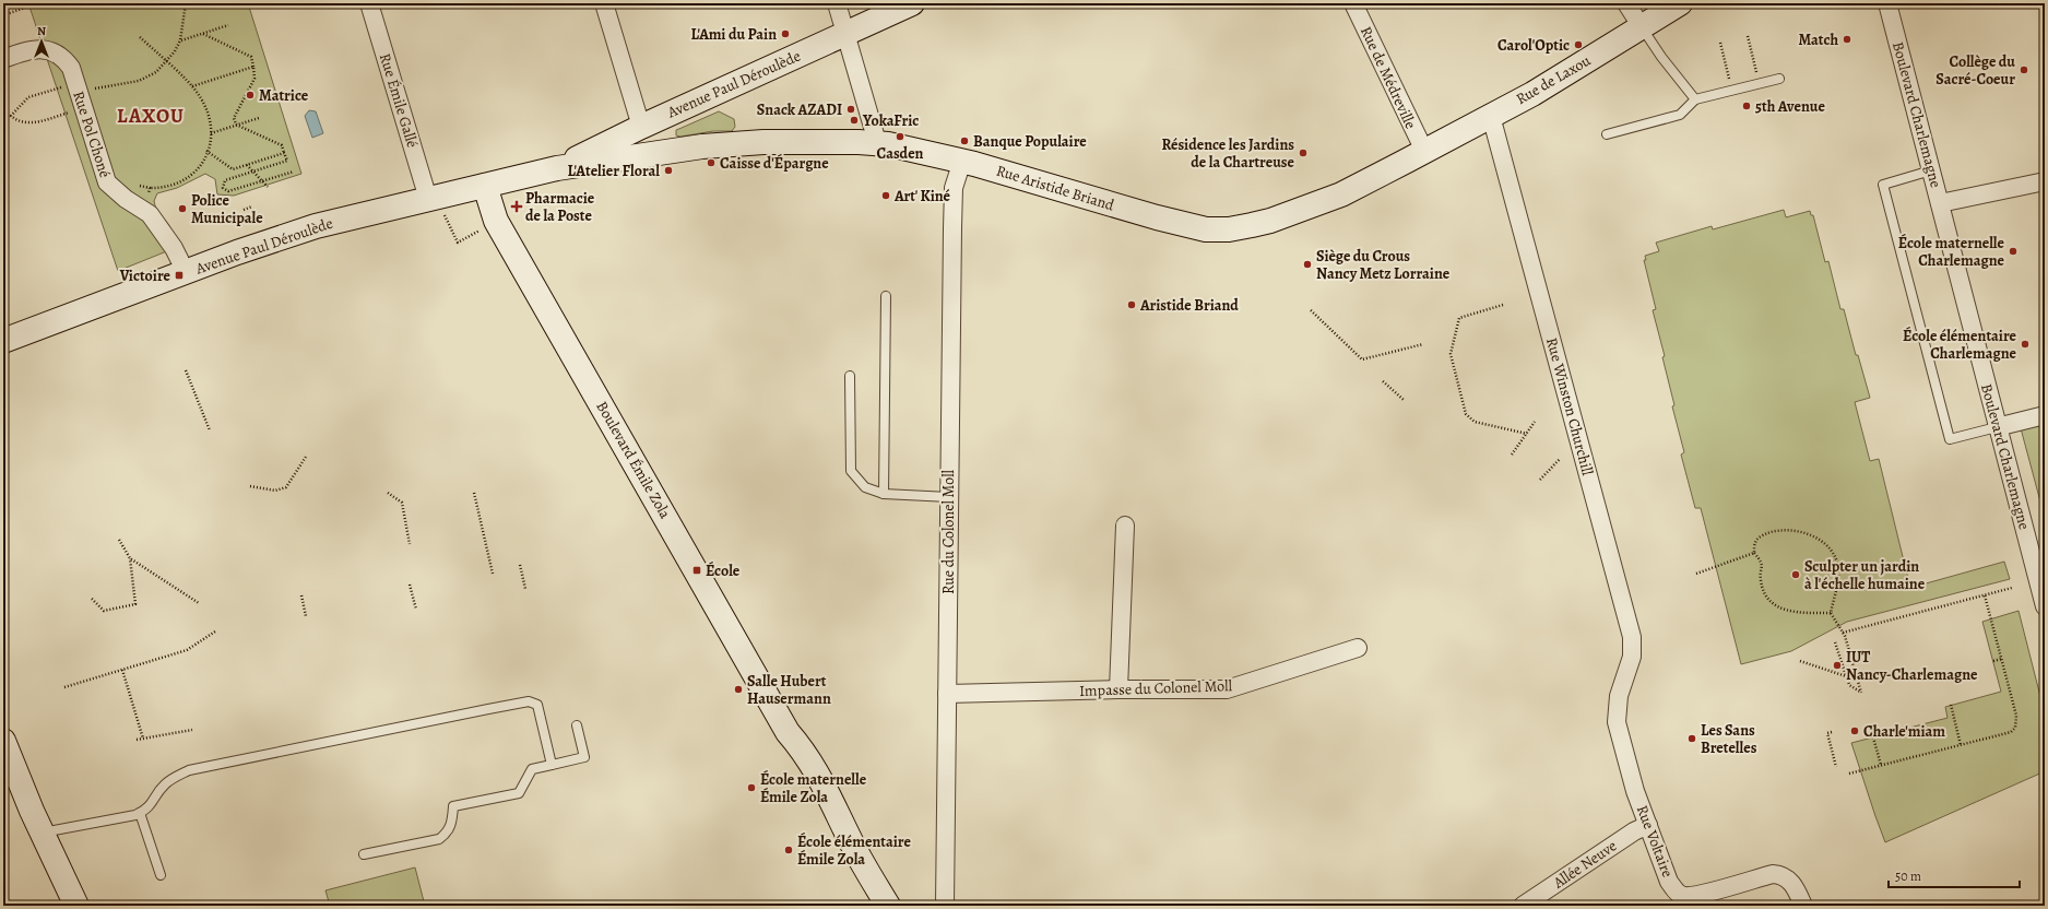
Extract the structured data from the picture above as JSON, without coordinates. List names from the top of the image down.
{
  "streets": {
    "main road": [
      "Rue de Laxou",
      "Avenue Paul Déroulède",
      "Rue Aristide Briand",
      "Boulevard Émile Zola"
    ],
    "street": [
      "Rue de Médreville",
      "Rue Émile Gallé",
      "Boulevard Charlemagne",
      "Rue Pol Choné",
      "Rue Winston Churchill",
      "Rue du Colonel Moll",
      "Impasse du Colonel Moll",
      "Rue Voltaire",
      "Allée Neuve"
    ]
  },
  "crossings": [
    ["Rue de Médreville", "Rue de Laxou"],
    ["Rue de Médreville", "Rue Aristide Briand"],
    ["Rue de Laxou", "Rue Aristide Briand"],
    ["Rue de Laxou", "Rue Winston Churchill"],
    ["Avenue Paul Déroulède", "Rue Émile Gallé"],
    ["Avenue Paul Déroulède", "Rue Pol Choné"],
    ["Avenue Paul Déroulède", "Rue Aristide Briand"],
    ["Avenue Paul Déroulède", "Boulevard Émile Zola"],
    ["Rue Aristide Briand", "Rue du Colonel Moll"],
    ["Rue Winston Churchill", "Rue Voltaire"],
    ["Rue du Colonel Moll", "Impasse du Colonel Moll"],
    ["Rue Voltaire", "Allée Neuve"]
  ],
  "districts": ["LAXOU"],
  "places": {
    "other": [
      "L'Ami du Pain",
      "Match",
      "Carol'Optic",
      "Collège du Sacré-Coeur",
      "Matrice",
      "5th Avenue",
      "Snack AZADI",
      "YokaFric",
      "Casden",
      "Banque Populaire",
      "Résidence les Jardins de la Chartreuse",
      "Caisse d'Épargne",
      "L'Atelier Floral",
      "Art' Kiné",
      "Police Municipale",
      "École maternelle Charlemagne",
      "Siège du Crous Nancy Metz Lorraine",
      "Aristide Briand",
      "École élémentaire Charlemagne",
      "Sculpter un jardin à l'échelle humaine",
      "IUT Nancy-Charlemagne",
      "Salle Hubert Hausermann",
      "Charle'miam",
      "Les Sans Bretelles",
      "École maternelle Émile Zola",
      "École élémentaire Émile Zola"
    ],
    "health": ["Pharmacie de la Poste"],
    "transit": ["Victoire", "École"]
  },
  "scale_bar": "50 m",
  "north": "top"
}
